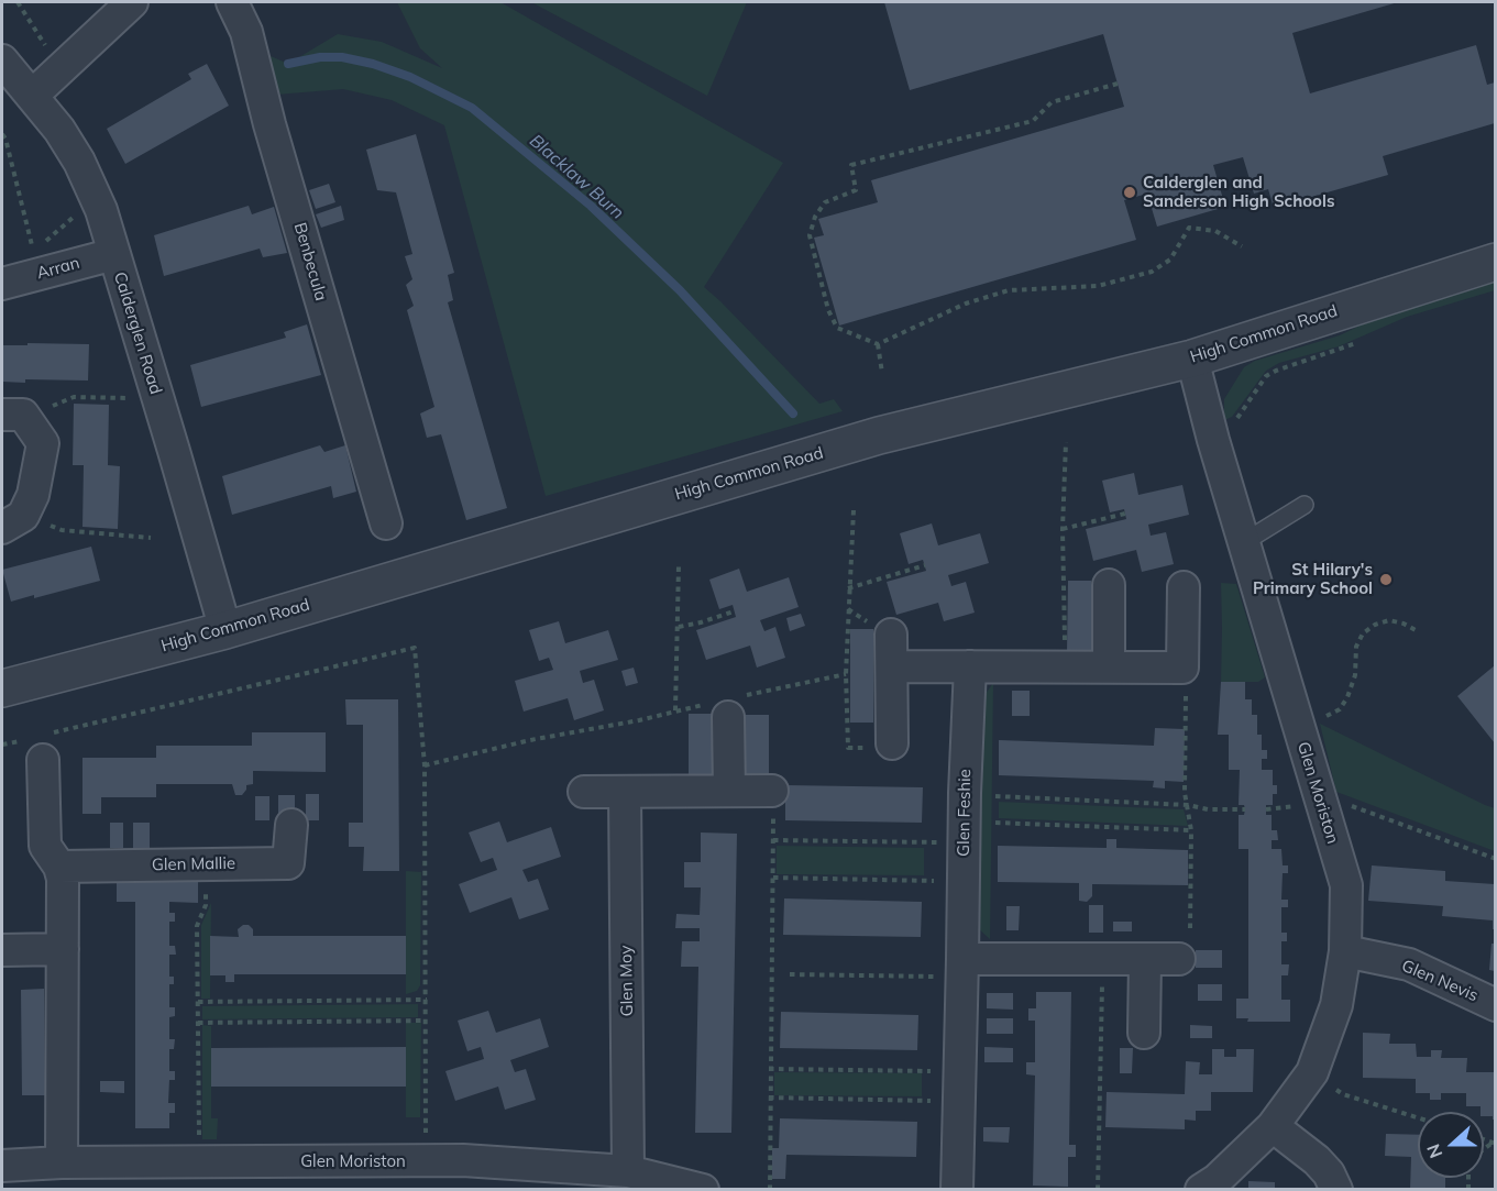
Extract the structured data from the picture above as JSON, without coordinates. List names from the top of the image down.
{
  "streets": {
    "street": [
      "Benbecula",
      "Arran",
      "Calderglen Road",
      "High Common Road",
      "Glen Moriston",
      "Glen Feshie",
      "Glen Mallie",
      "Glen Moy",
      "Glen Nevis"
    ]
  },
  "crossings": [
    ["Arran", "Calderglen Road"],
    ["Calderglen Road", "High Common Road"],
    ["High Common Road", "Glen Moriston"],
    ["Glen Moriston", "Glen Moy"],
    ["Glen Moriston", "Glen Nevis"]
  ],
  "water": ["Blacklaw Burn"],
  "places": ["Calderglen and Sanderson High Schools", "St Hilary's Primary School"],
  "north": "left"
}
